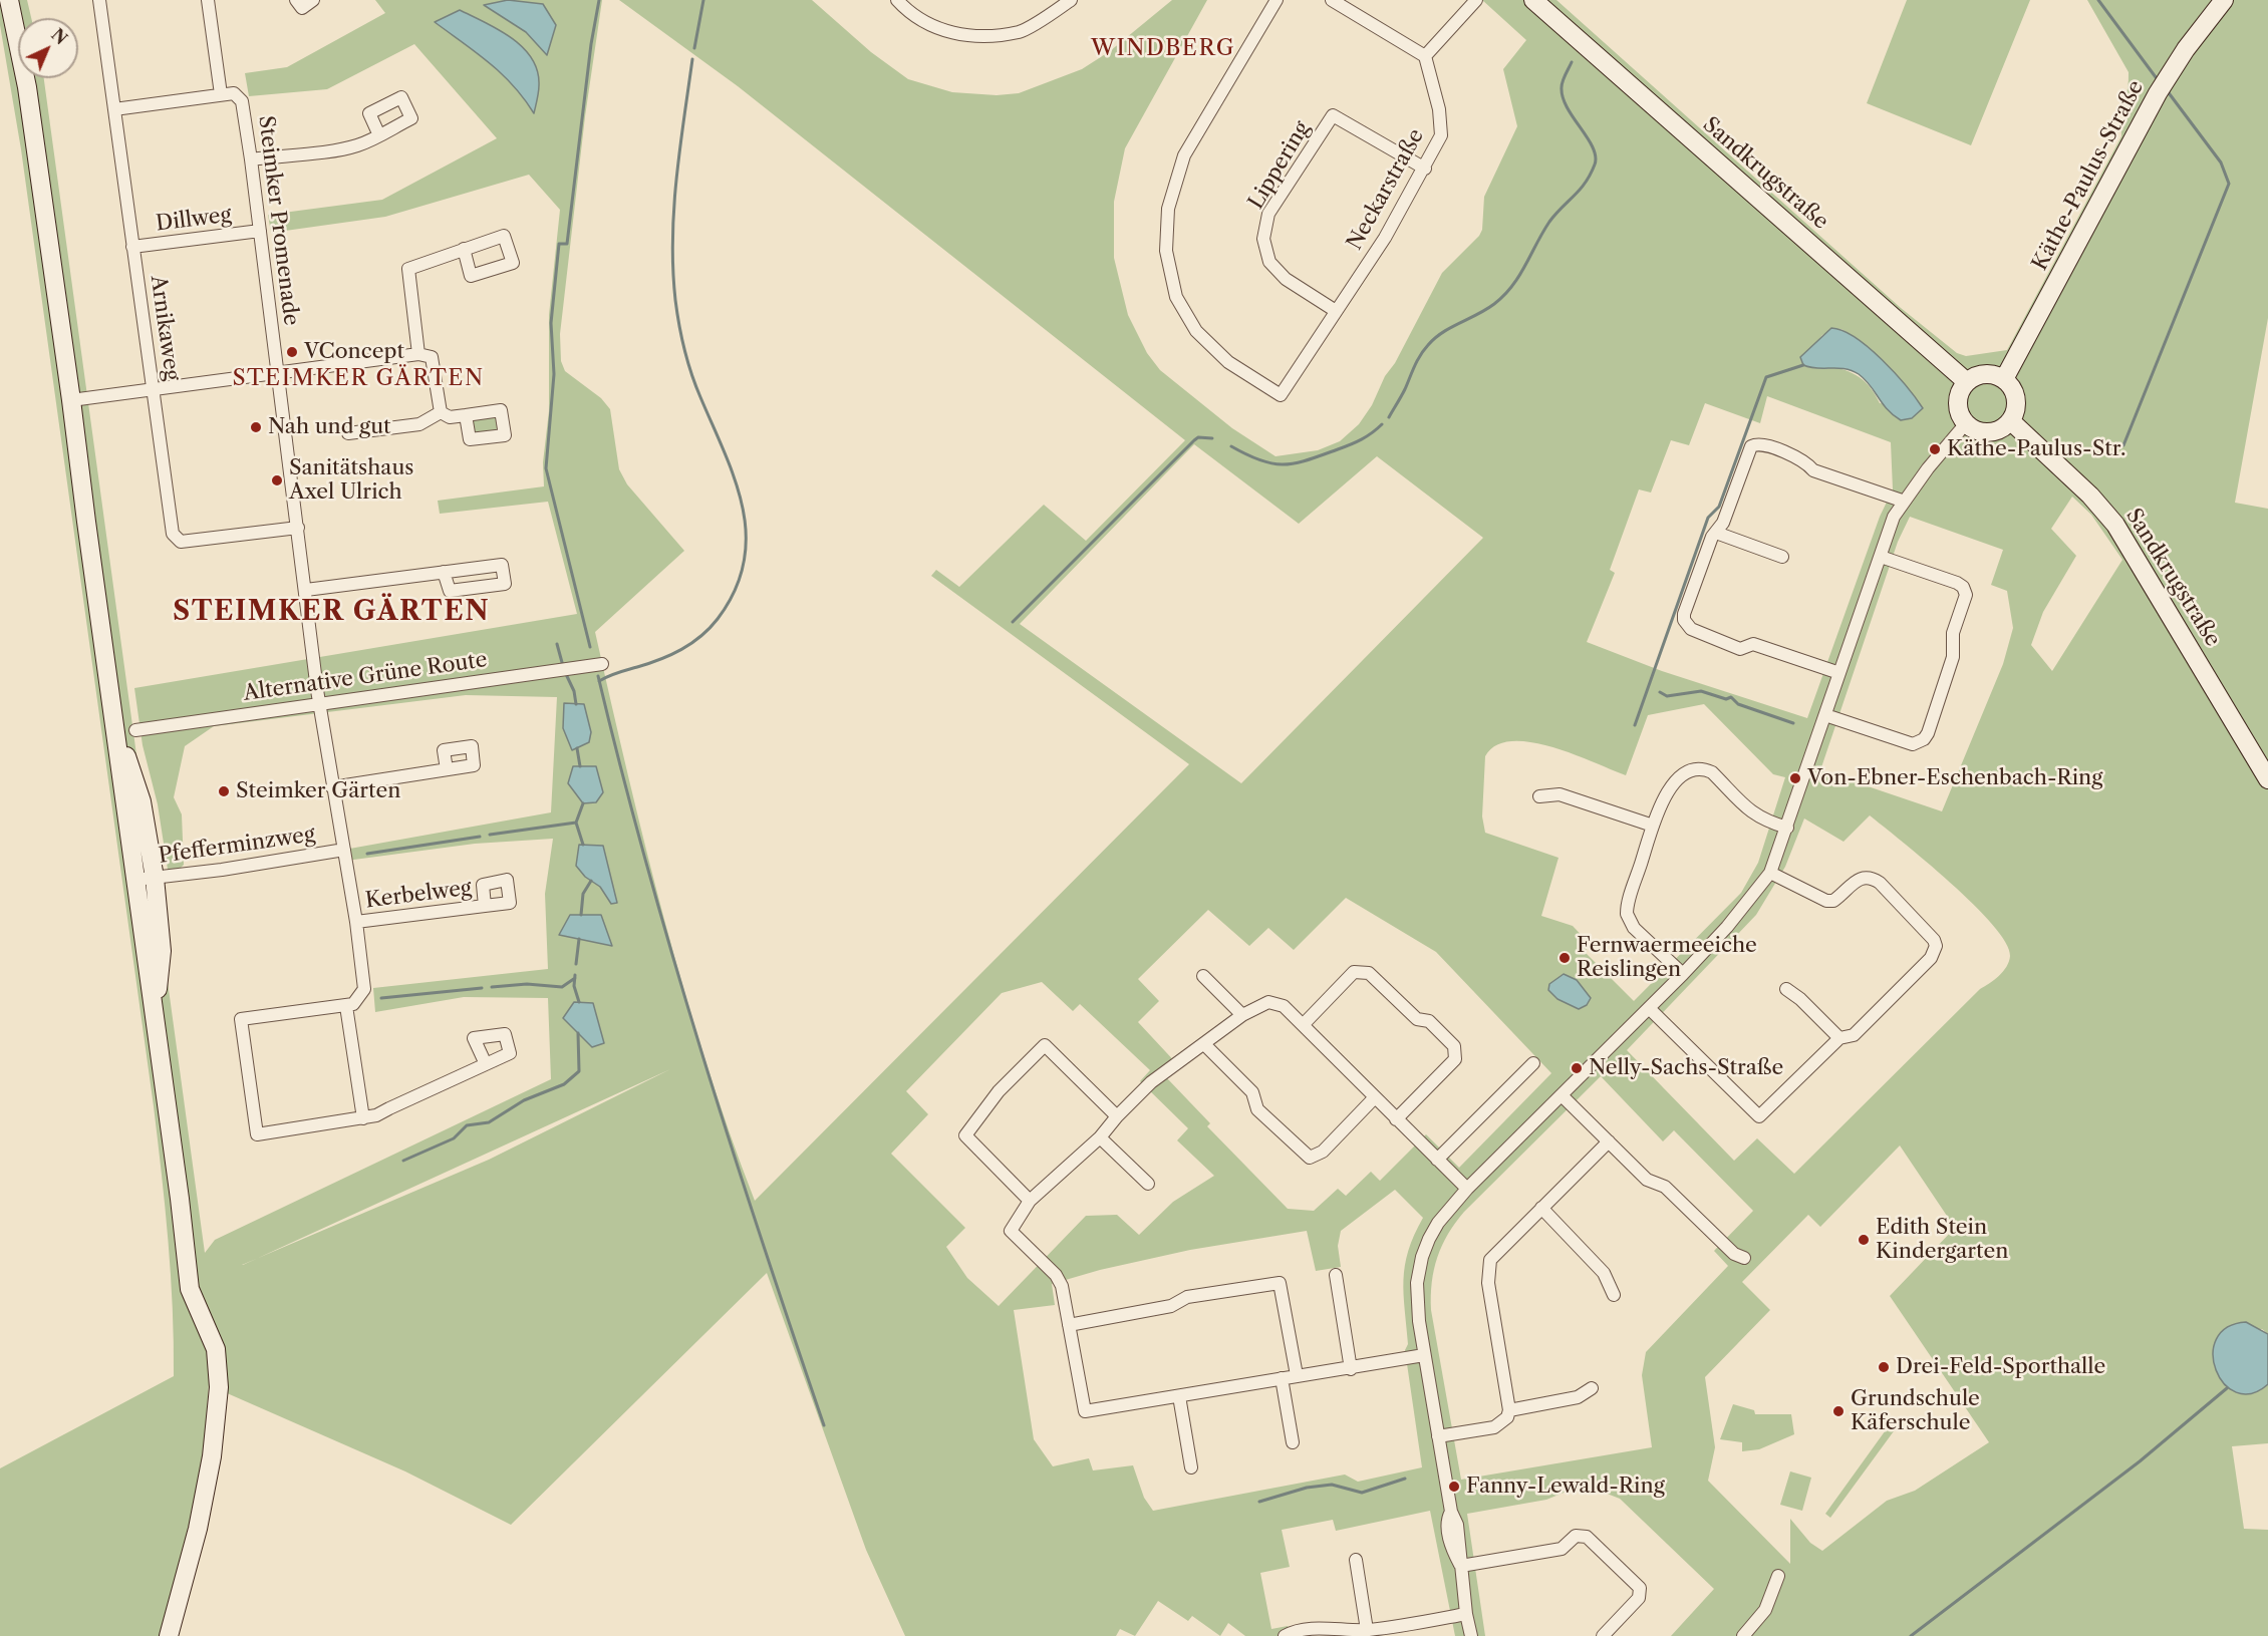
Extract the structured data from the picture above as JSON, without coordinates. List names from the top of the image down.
{
  "streets": {
    "street": [
      "Lippering",
      "Sandkrugstraße",
      "Käthe-Paulus-Straße",
      "Neckarstraße",
      "Dillweg",
      "Steimker Promenade",
      "Arnikaweg",
      "Alternative Grüne Route",
      "Pfefferminzweg",
      "Kerbelweg"
    ]
  },
  "crossings": [
    ["Lippering", "Neckarstraße"],
    ["Sandkrugstraße", "Käthe-Paulus-Straße"],
    ["Dillweg", "Steimker Promenade"],
    ["Dillweg", "Arnikaweg"],
    ["Steimker Promenade", "Arnikaweg"],
    ["Steimker Promenade", "Alternative Grüne Route"],
    ["Steimker Promenade", "Pfefferminzweg"],
    ["Steimker Promenade", "Kerbelweg"]
  ],
  "districts": ["WINDBERG", "STEIMKER GÄRTEN", "STEIMKER GÄRTEN"],
  "places": [
    "VConcept",
    "Nah und gut",
    "Käthe-Paulus-Str.",
    "Sanitätshaus Axel Ulrich",
    "Von-Ebner-Eschenbach-Ring",
    "Steimker Gärten",
    "Fernwaermeeiche Reislingen",
    "Nelly-Sachs-Straße",
    "Edith Stein Kindergarten",
    "Drei-Feld-Sporthalle",
    "Grundschule Käferschule",
    "Fanny-Lewald-Ring"
  ],
  "north": "top right"
}
